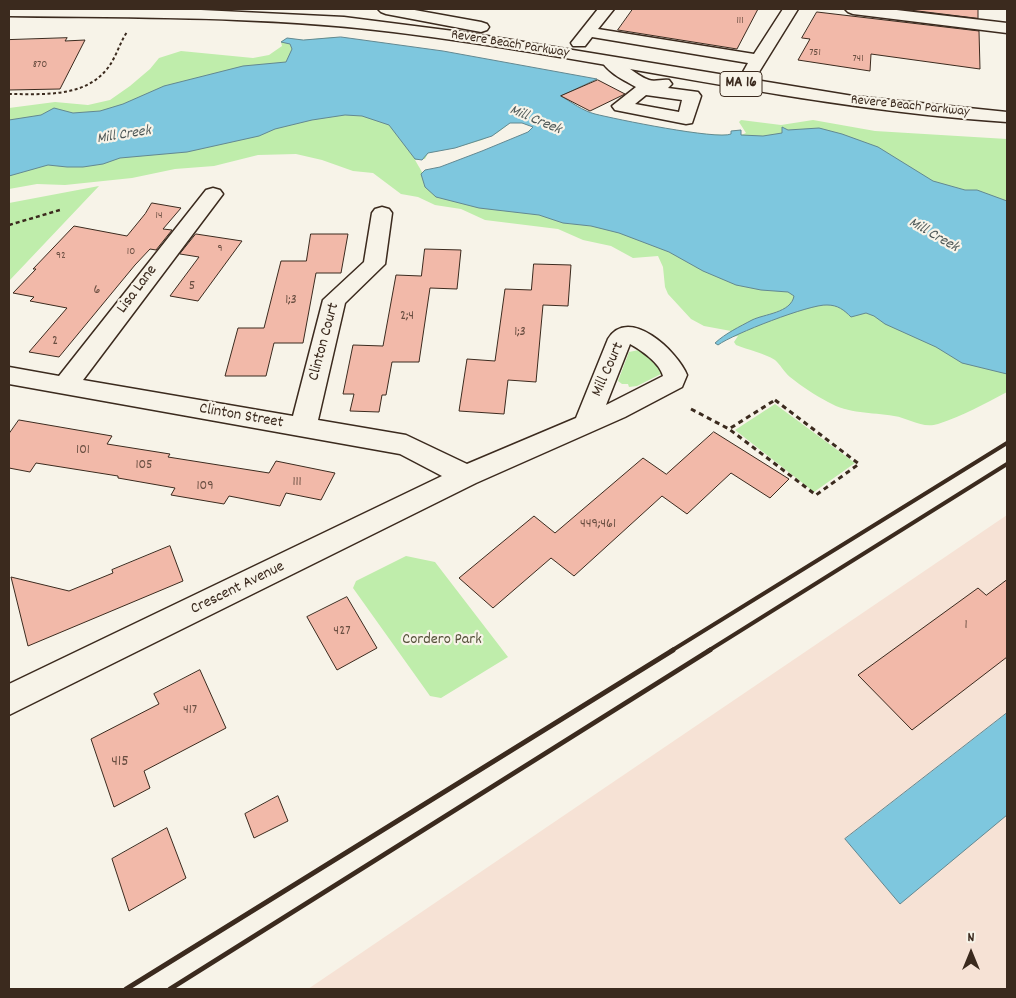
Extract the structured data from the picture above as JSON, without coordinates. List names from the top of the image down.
{
  "streets": {
    "main road": [
      "Revere Beach Parkway",
      "MA 16",
      "Lisa Lane",
      "Clinton Court",
      "Clinton Street",
      "Crescent Avenue"
    ]
  },
  "crossings": [
    ["Lisa Lane", "Clinton Street"],
    ["Clinton Court", "Clinton Street"],
    ["Clinton Street", "Crescent Avenue"]
  ],
  "water": ["Mill Creek"],
  "parks": ["Cordero Park"],
  "house_numbers": [
    "111",
    "751",
    "741",
    "870",
    "14",
    "9",
    "10",
    "92",
    "5",
    "6",
    "1;3",
    "2;4",
    "1;3",
    "2",
    "101",
    "105",
    "111",
    "109",
    "449;461",
    "1",
    "427",
    "417",
    "415"
  ],
  "north": "top"
}
